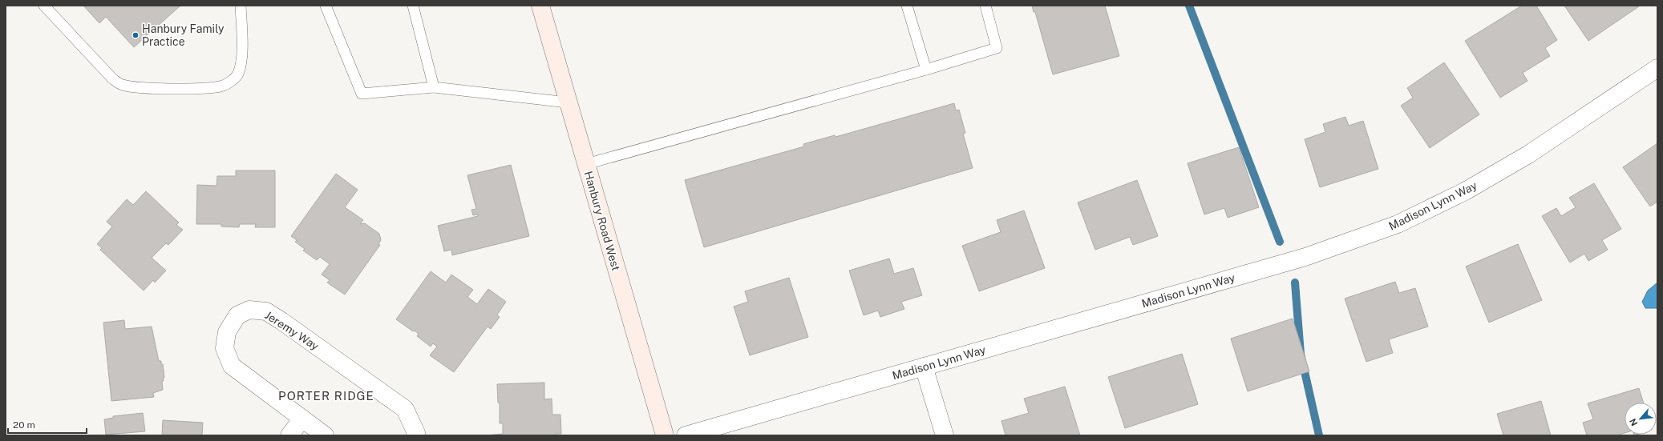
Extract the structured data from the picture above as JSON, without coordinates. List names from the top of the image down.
{
  "streets": {
    "main road": ["Hanbury Road West"],
    "street": ["Madison Lynn Way", "Jeremy Way"]
  },
  "districts": ["PORTER RIDGE"],
  "places": ["Hanbury Family Practice"],
  "scale_bar": "20 m",
  "north": "bottom left"
}
